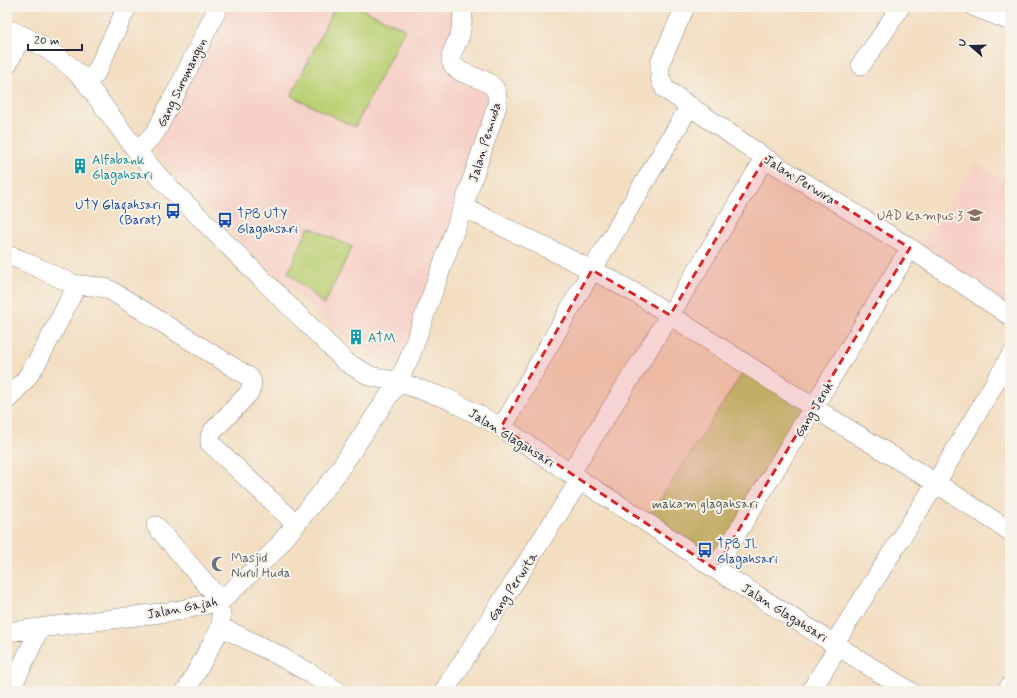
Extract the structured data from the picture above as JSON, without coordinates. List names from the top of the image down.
{
  "streets": {
    "street": [
      "Gang Suromangun",
      "Jalan Pemuda",
      "Jalan Perwira",
      "Gang Jeruk",
      "Jalan Glagahsari",
      "Gang Perwita",
      "Jalan Gajah"
    ]
  },
  "crossings": [
    ["Gang Suromangun", "Jalan Glagahsari"],
    ["Jalan Pemuda", "Jalan Gajah"],
    ["Jalan Perwira", "Gang Jeruk"],
    ["Jalan Perwira", "Gang Perwita"],
    ["Gang Jeruk", "Jalan Glagahsari"],
    ["Jalan Glagahsari", "Gang Perwita"],
    ["Jalan Glagahsari", "Jalan Gajah"]
  ],
  "parks": ["makam glagahsari"],
  "places": {
    "building": ["Alfabank Glagahsari", "ATM"],
    "bus stop": ["UTY Glagahsari (Barat)", "TPB UTY Glagahsari", "TPB Jl. Glagahsari"],
    "school or university": ["UAD Kampus 3"],
    "mosque": ["Masjid Nurul Huda"]
  },
  "scale_bar": "20 m",
  "north": "left"
}
